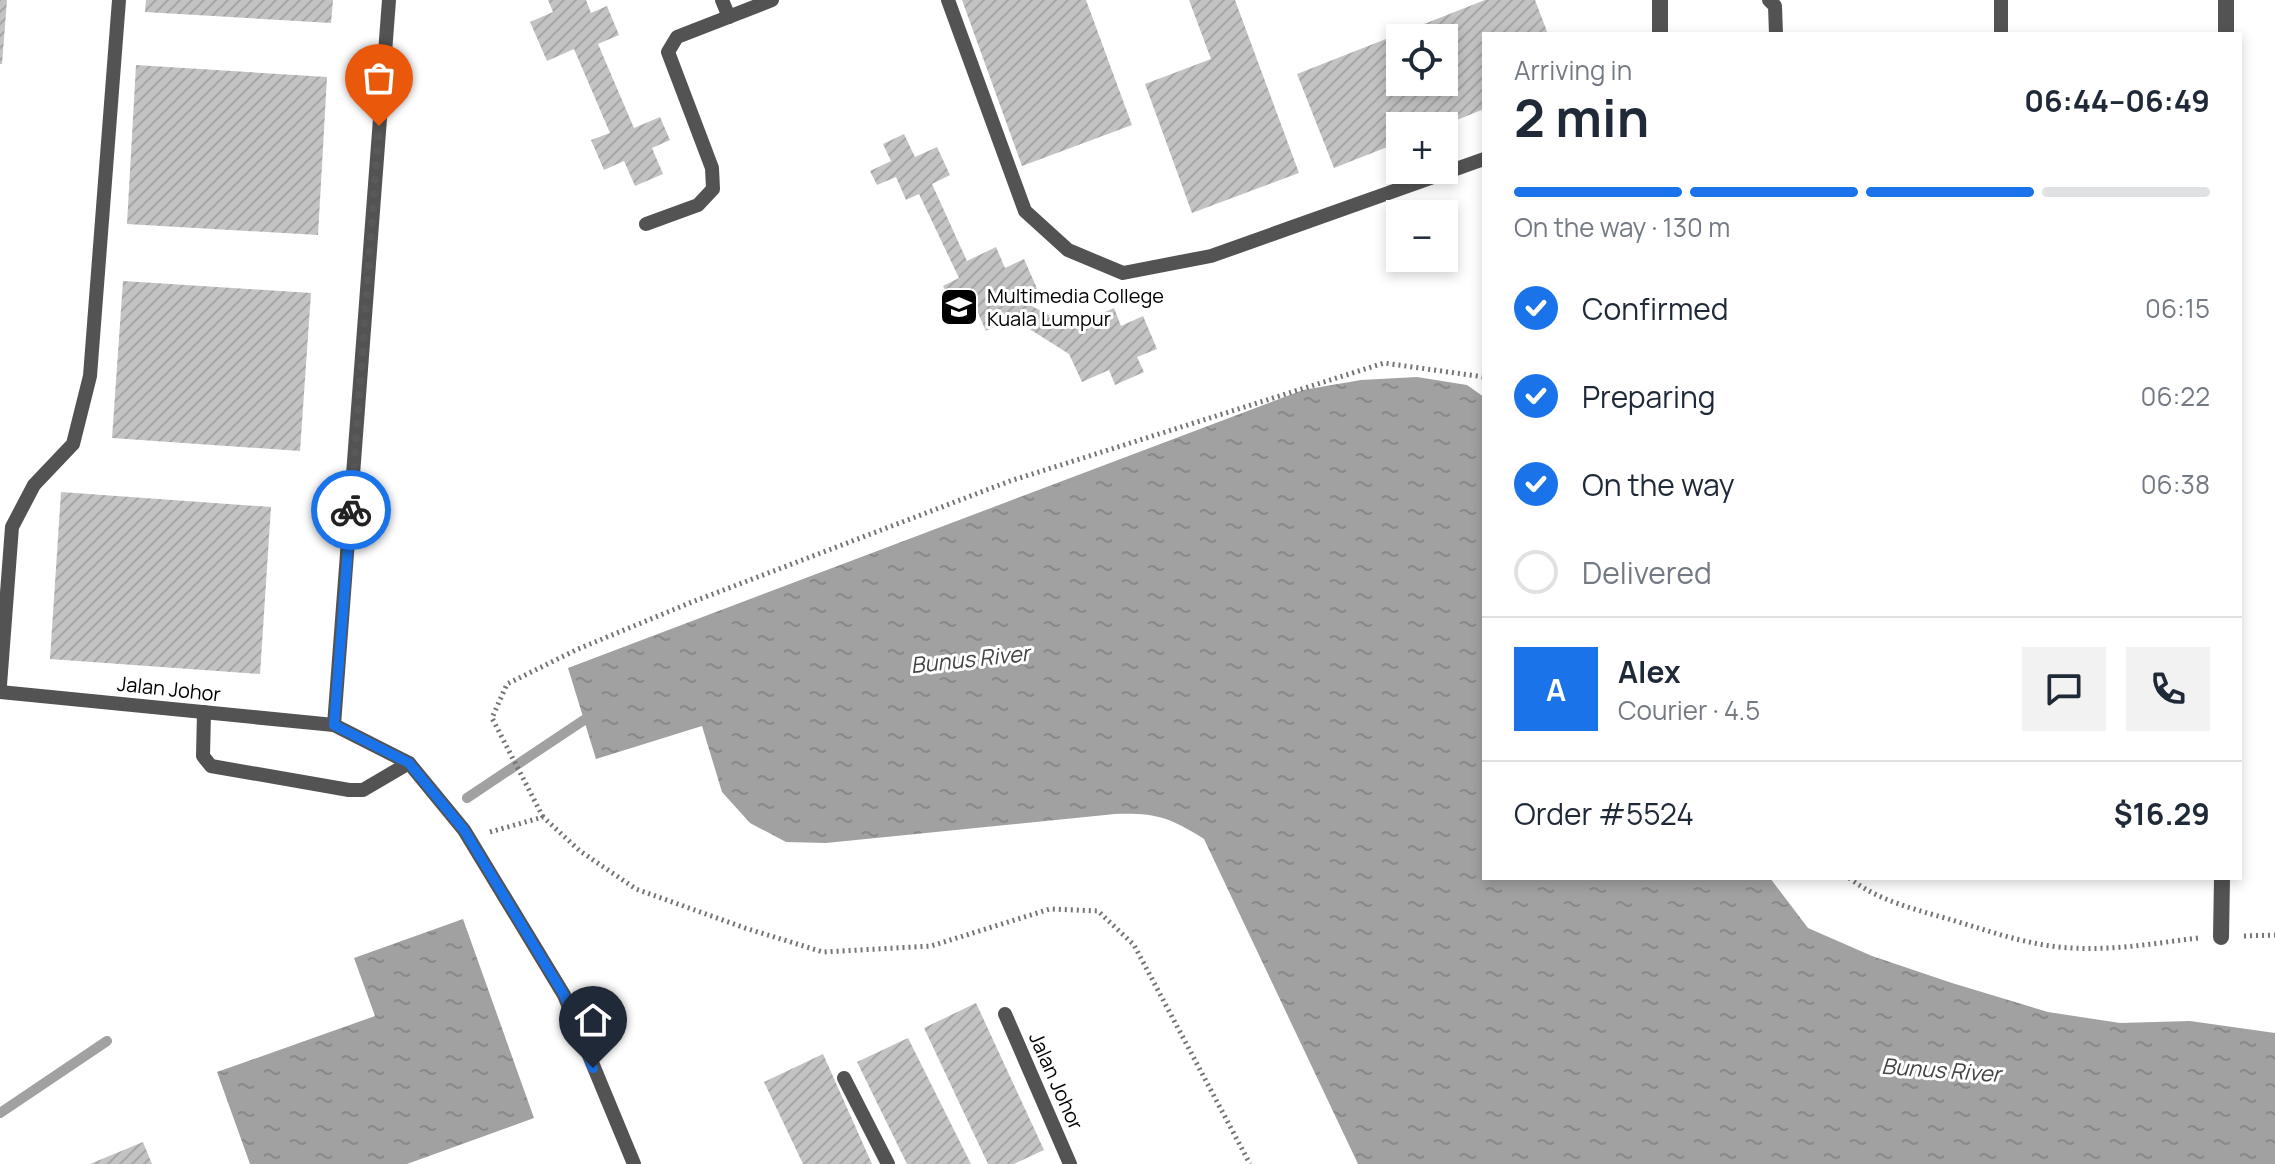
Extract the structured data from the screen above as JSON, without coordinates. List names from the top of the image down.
{
  "streets": {
    "lane": ["Jalan Johor"]
  },
  "water": ["Bunus River"],
  "places": {
    "school or university": ["Multimedia College Kuala Lumpur"]
  },
  "page": {
    "map_buttons": ["+", "−"],
    "heading": ["2 min", "Arriving in", "06:44–06:49"],
    "panel": [
      "Alex",
      "Courier · 4.5",
      "Order #5524",
      "$16.29"
    ],
    "bar": "On the way · 130 m",
    "list": [
      ["Confirmed", "06:15"],
      ["Preparing", "06:22"],
      ["On the way", "06:38"],
      "Delivered"
    ],
    "round": "A"
  }
}
